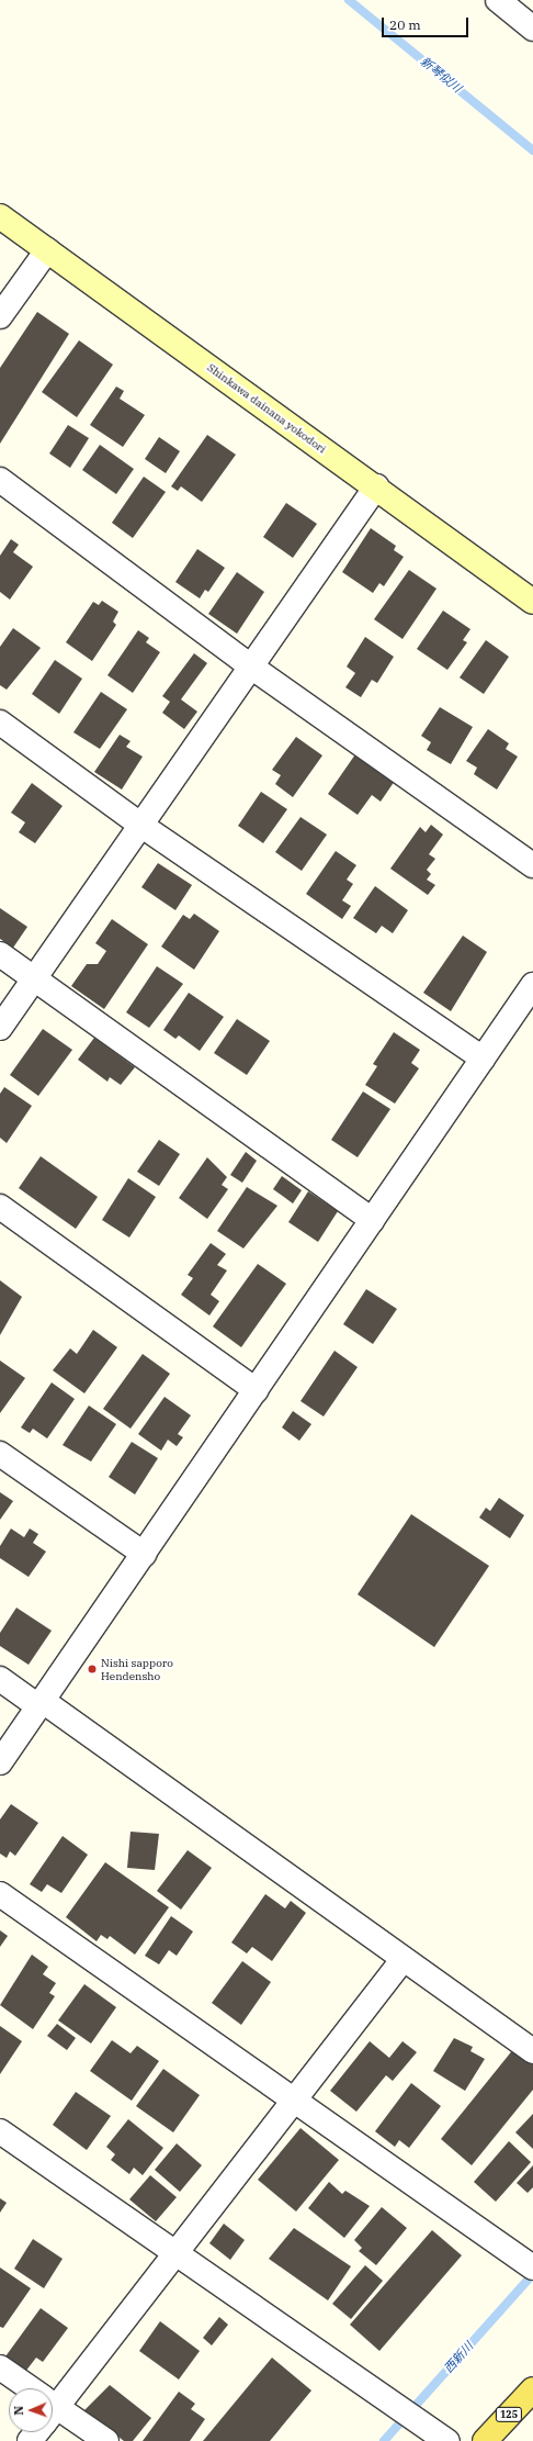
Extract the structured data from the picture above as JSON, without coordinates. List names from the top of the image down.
{
  "streets": {
    "main road": ["125"],
    "street": ["Shinkawa dainana yokodori"]
  },
  "water": ["新琴似川", "西新川"],
  "places": ["Nishi sapporo Hendensho"],
  "scale_bar": "20 m",
  "north": "left"
}
